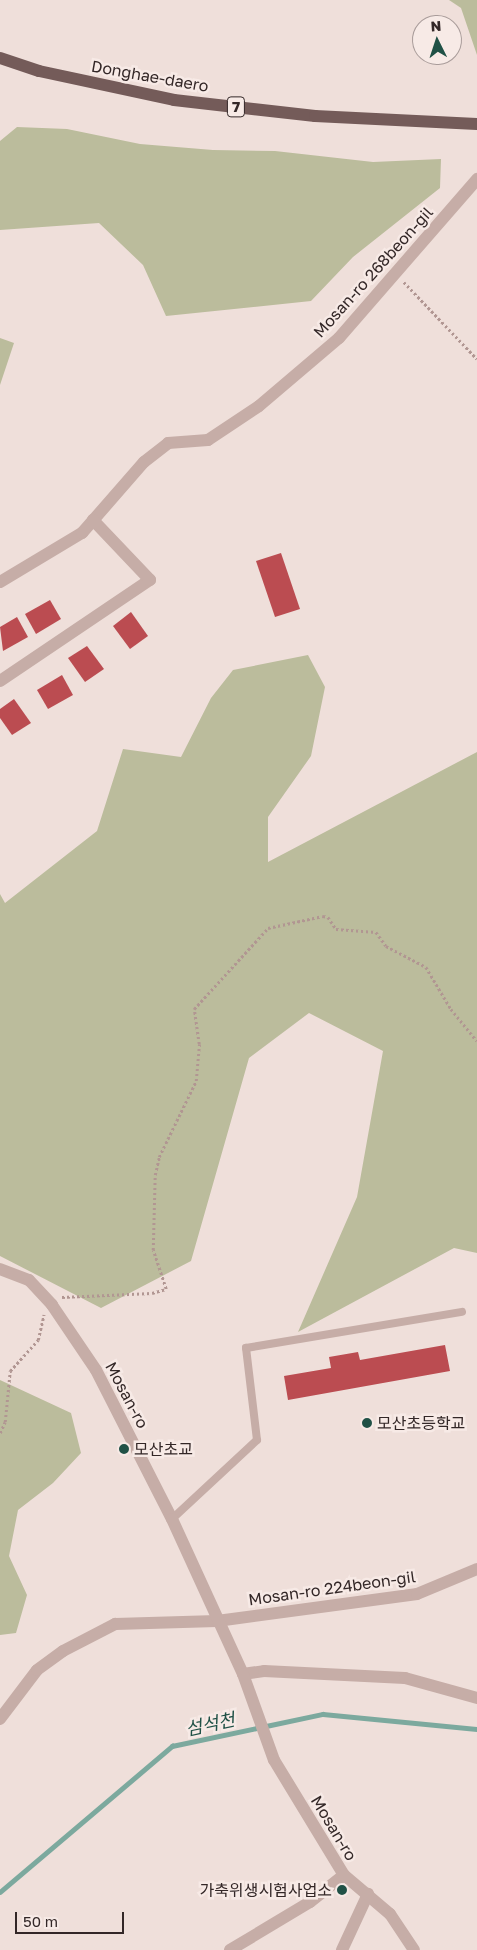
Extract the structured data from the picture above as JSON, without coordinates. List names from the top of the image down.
{
  "streets": {
    "main road": ["Donghae-daero", "7"],
    "street": ["Mosan-ro 268beon-gil", "Mosan-ro", "Mosan-ro 224beon-gil"]
  },
  "crossings": [
    ["Mosan-ro", "Mosan-ro 224beon-gil"]
  ],
  "water": ["섬석천"],
  "places": ["모산초등학교", "모산초교", "가축위생시험사업소"],
  "scale_bar": "50 m",
  "north": "top"
}
